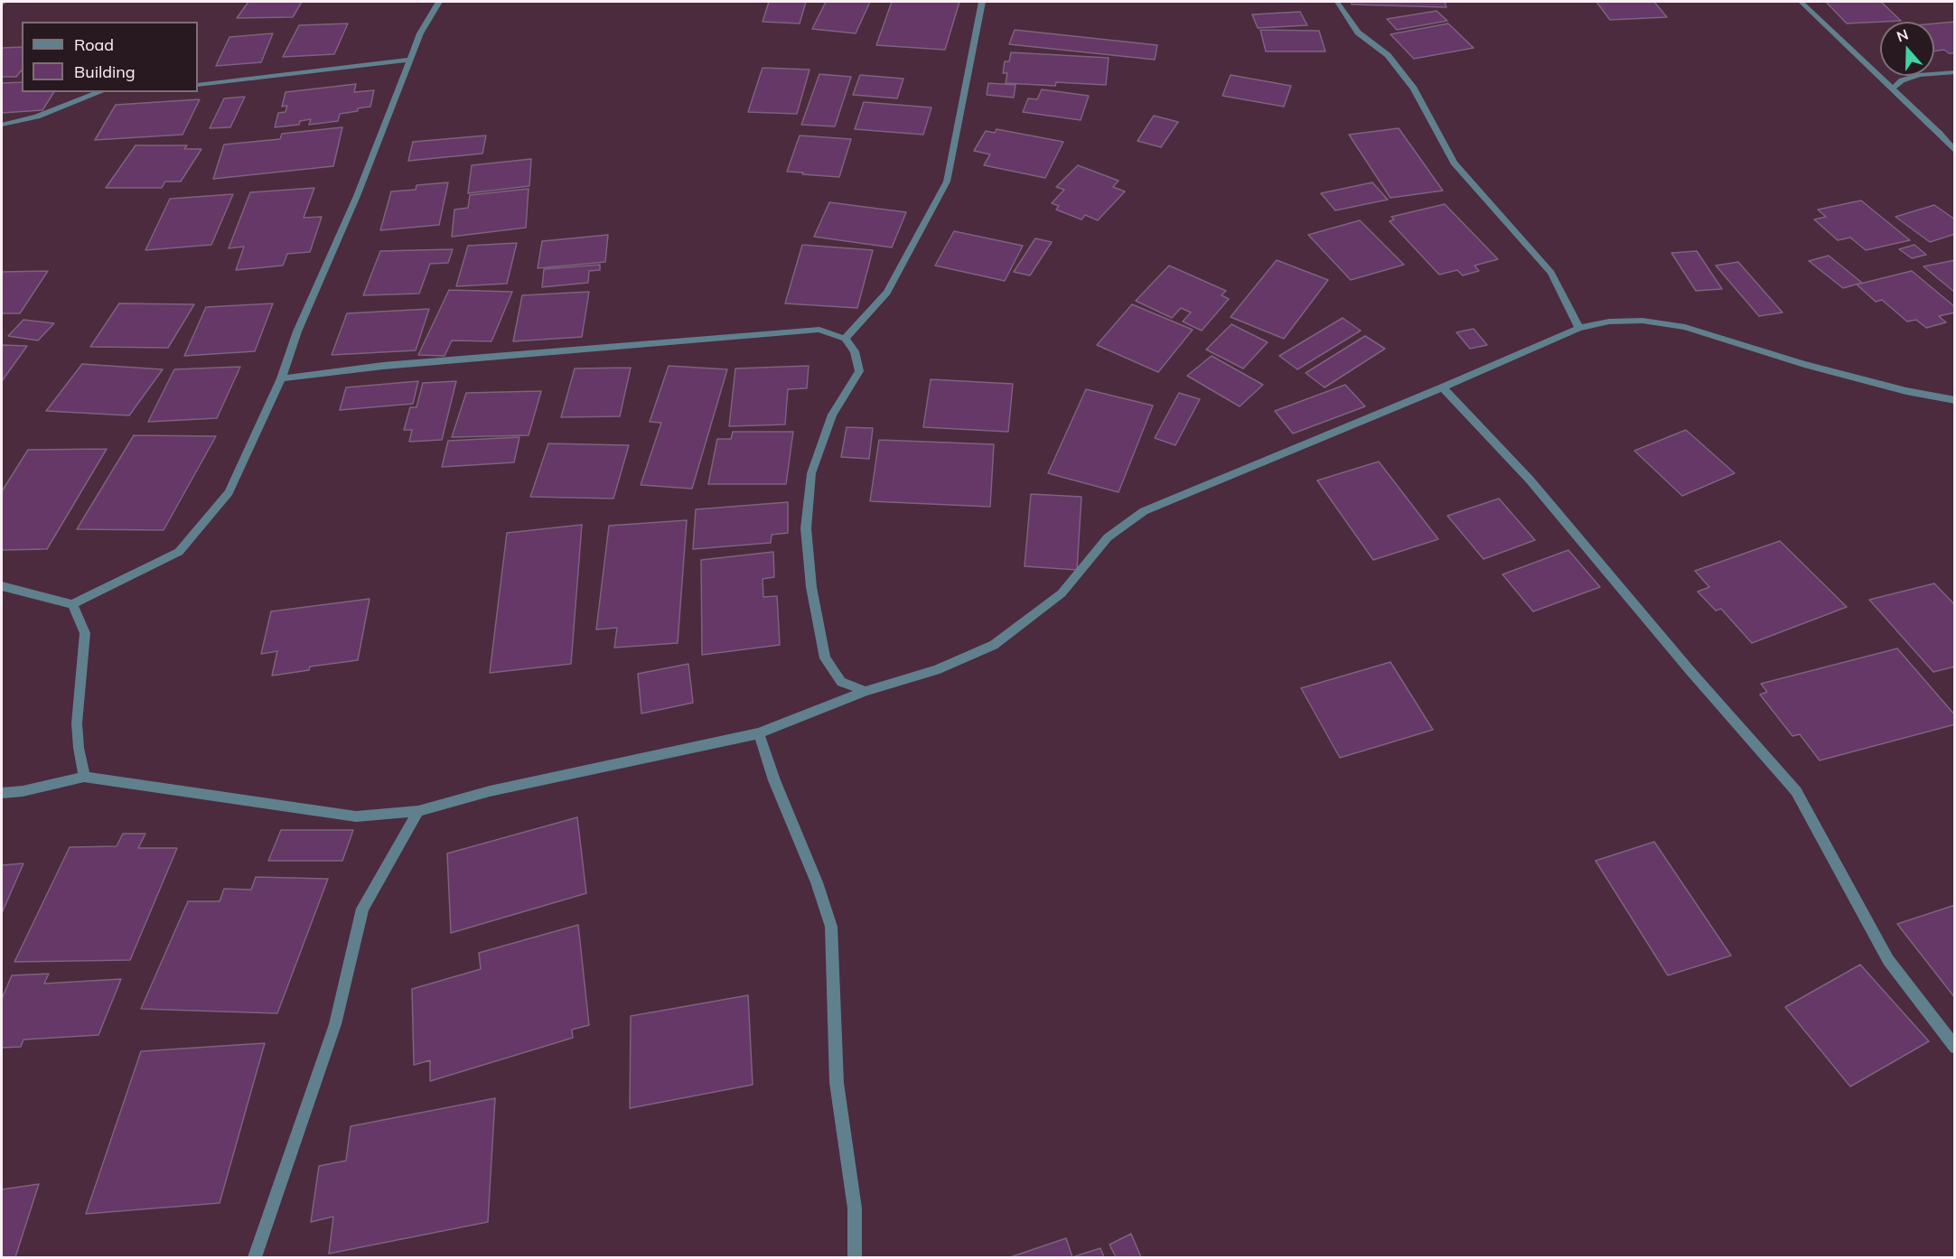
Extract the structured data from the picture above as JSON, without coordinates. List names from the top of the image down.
{
  "legend": ["Road", "Building"],
  "north": "top"
}
